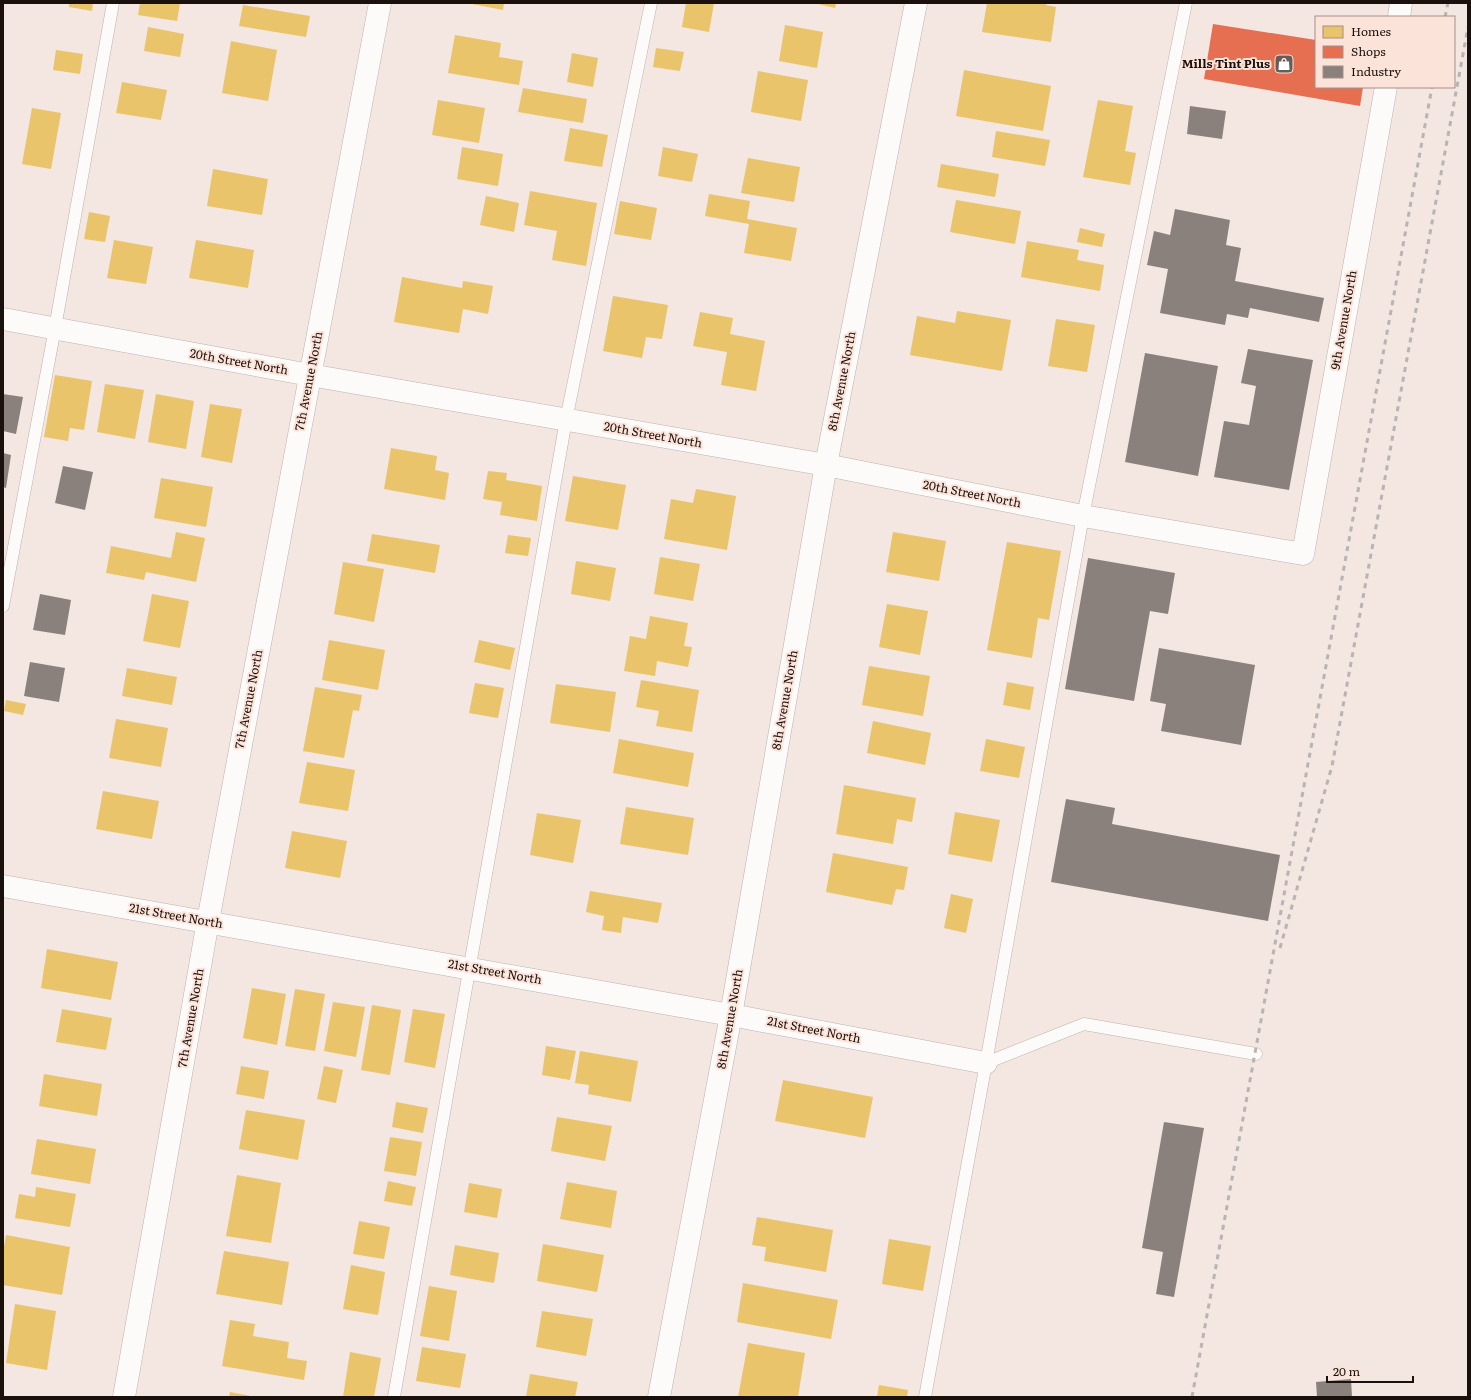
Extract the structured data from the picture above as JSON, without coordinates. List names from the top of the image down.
{
  "streets": {
    "street": [
      "9th Avenue North",
      "20th Street North",
      "7th Avenue North",
      "8th Avenue North",
      "21st Street North"
    ]
  },
  "crossings": [
    ["9th Avenue North", "20th Street North"],
    ["20th Street North", "7th Avenue North"],
    ["20th Street North", "8th Avenue North"],
    ["7th Avenue North", "21st Street North"],
    ["8th Avenue North", "21st Street North"]
  ],
  "places": {
    "shop": ["Mills Tint Plus"]
  },
  "legend": ["Homes", "Shops", "Industry"],
  "scale_bar": "20 m"
}
